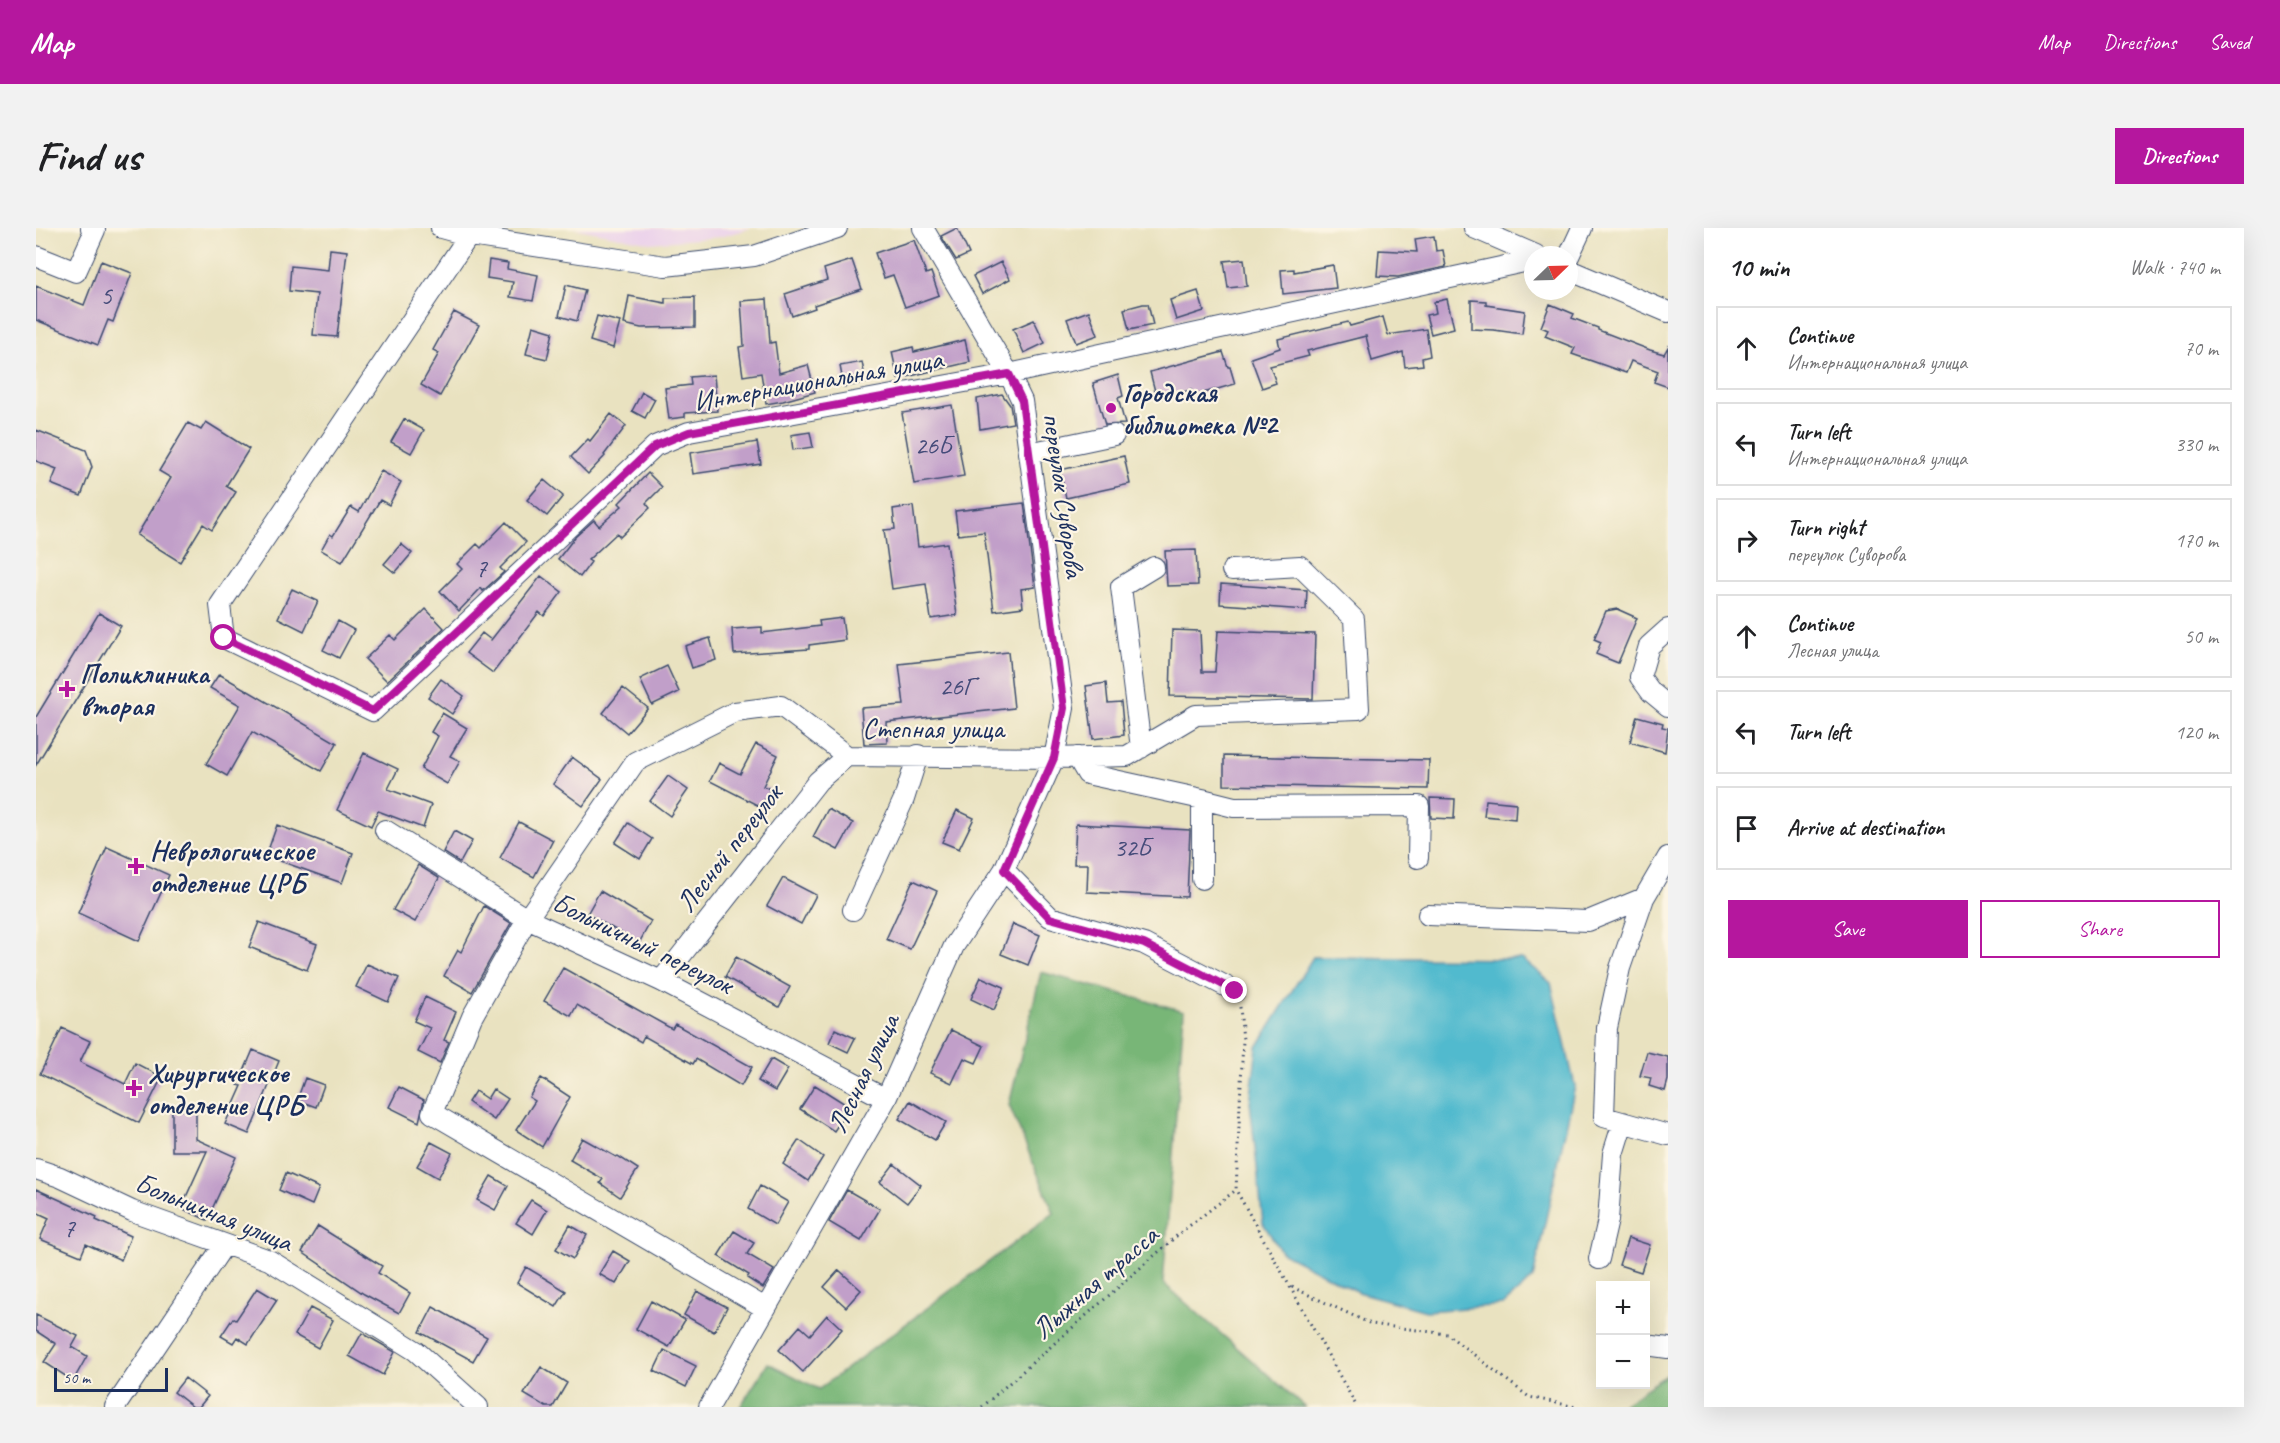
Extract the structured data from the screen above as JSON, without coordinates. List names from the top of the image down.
{
  "streets": {
    "street": [
      "Интернациональная улица",
      "переулок Суворова",
      "Степная улица",
      "Лесной переулок",
      "Больничный переулок",
      "Лесная улица",
      "Больничная улица"
    ],
    "path": ["Лыжная трасса"]
  },
  "crossings": [
    ["Интернациональная улица", "переулок Суворова"],
    ["переулок Суворова", "Степная улица"],
    ["переулок Суворова", "Лесная улица"],
    ["Степная улица", "Лесной переулок"],
    ["Степная улица", "Больничный переулок"],
    ["Степная улица", "Лесная улица"],
    ["Лесной переулок", "Больничный переулок"],
    ["Больничный переулок", "Лесная улица"]
  ],
  "places": {
    "other": ["Городская библиотека №2"],
    "health": ["Поликлиника вторая", "Неврологическое отделение ЦРБ", "Хирургическое отделение ЦРБ"]
  },
  "house_numbers": [
    "5",
    "26Б",
    "7",
    "26Г",
    "32Б",
    "7"
  ],
  "scale_bar": "50 m",
  "north": "top right",
  "page": {
    "header": "Map",
    "nav": ["Map", "Directions", "Saved"],
    "buttons": [
      "Directions",
      ["Save", "Share"]
    ],
    "title": "Find us",
    "heading": ["10 min", "Walk · 740 m"],
    "list": [
      ["Continue", "Интернациональная улица", "70 m"],
      ["Turn left", "Интернациональная улица", "330 m"],
      ["Turn right", "переулок Суворова", "170 m"],
      ["Continue", "Лесная улица", "50 m"],
      ["Turn left", "120 m"],
      "Arrive at destination"
    ],
    "map_buttons": ["+", "−"],
    "scale": "50 m"
  }
}
